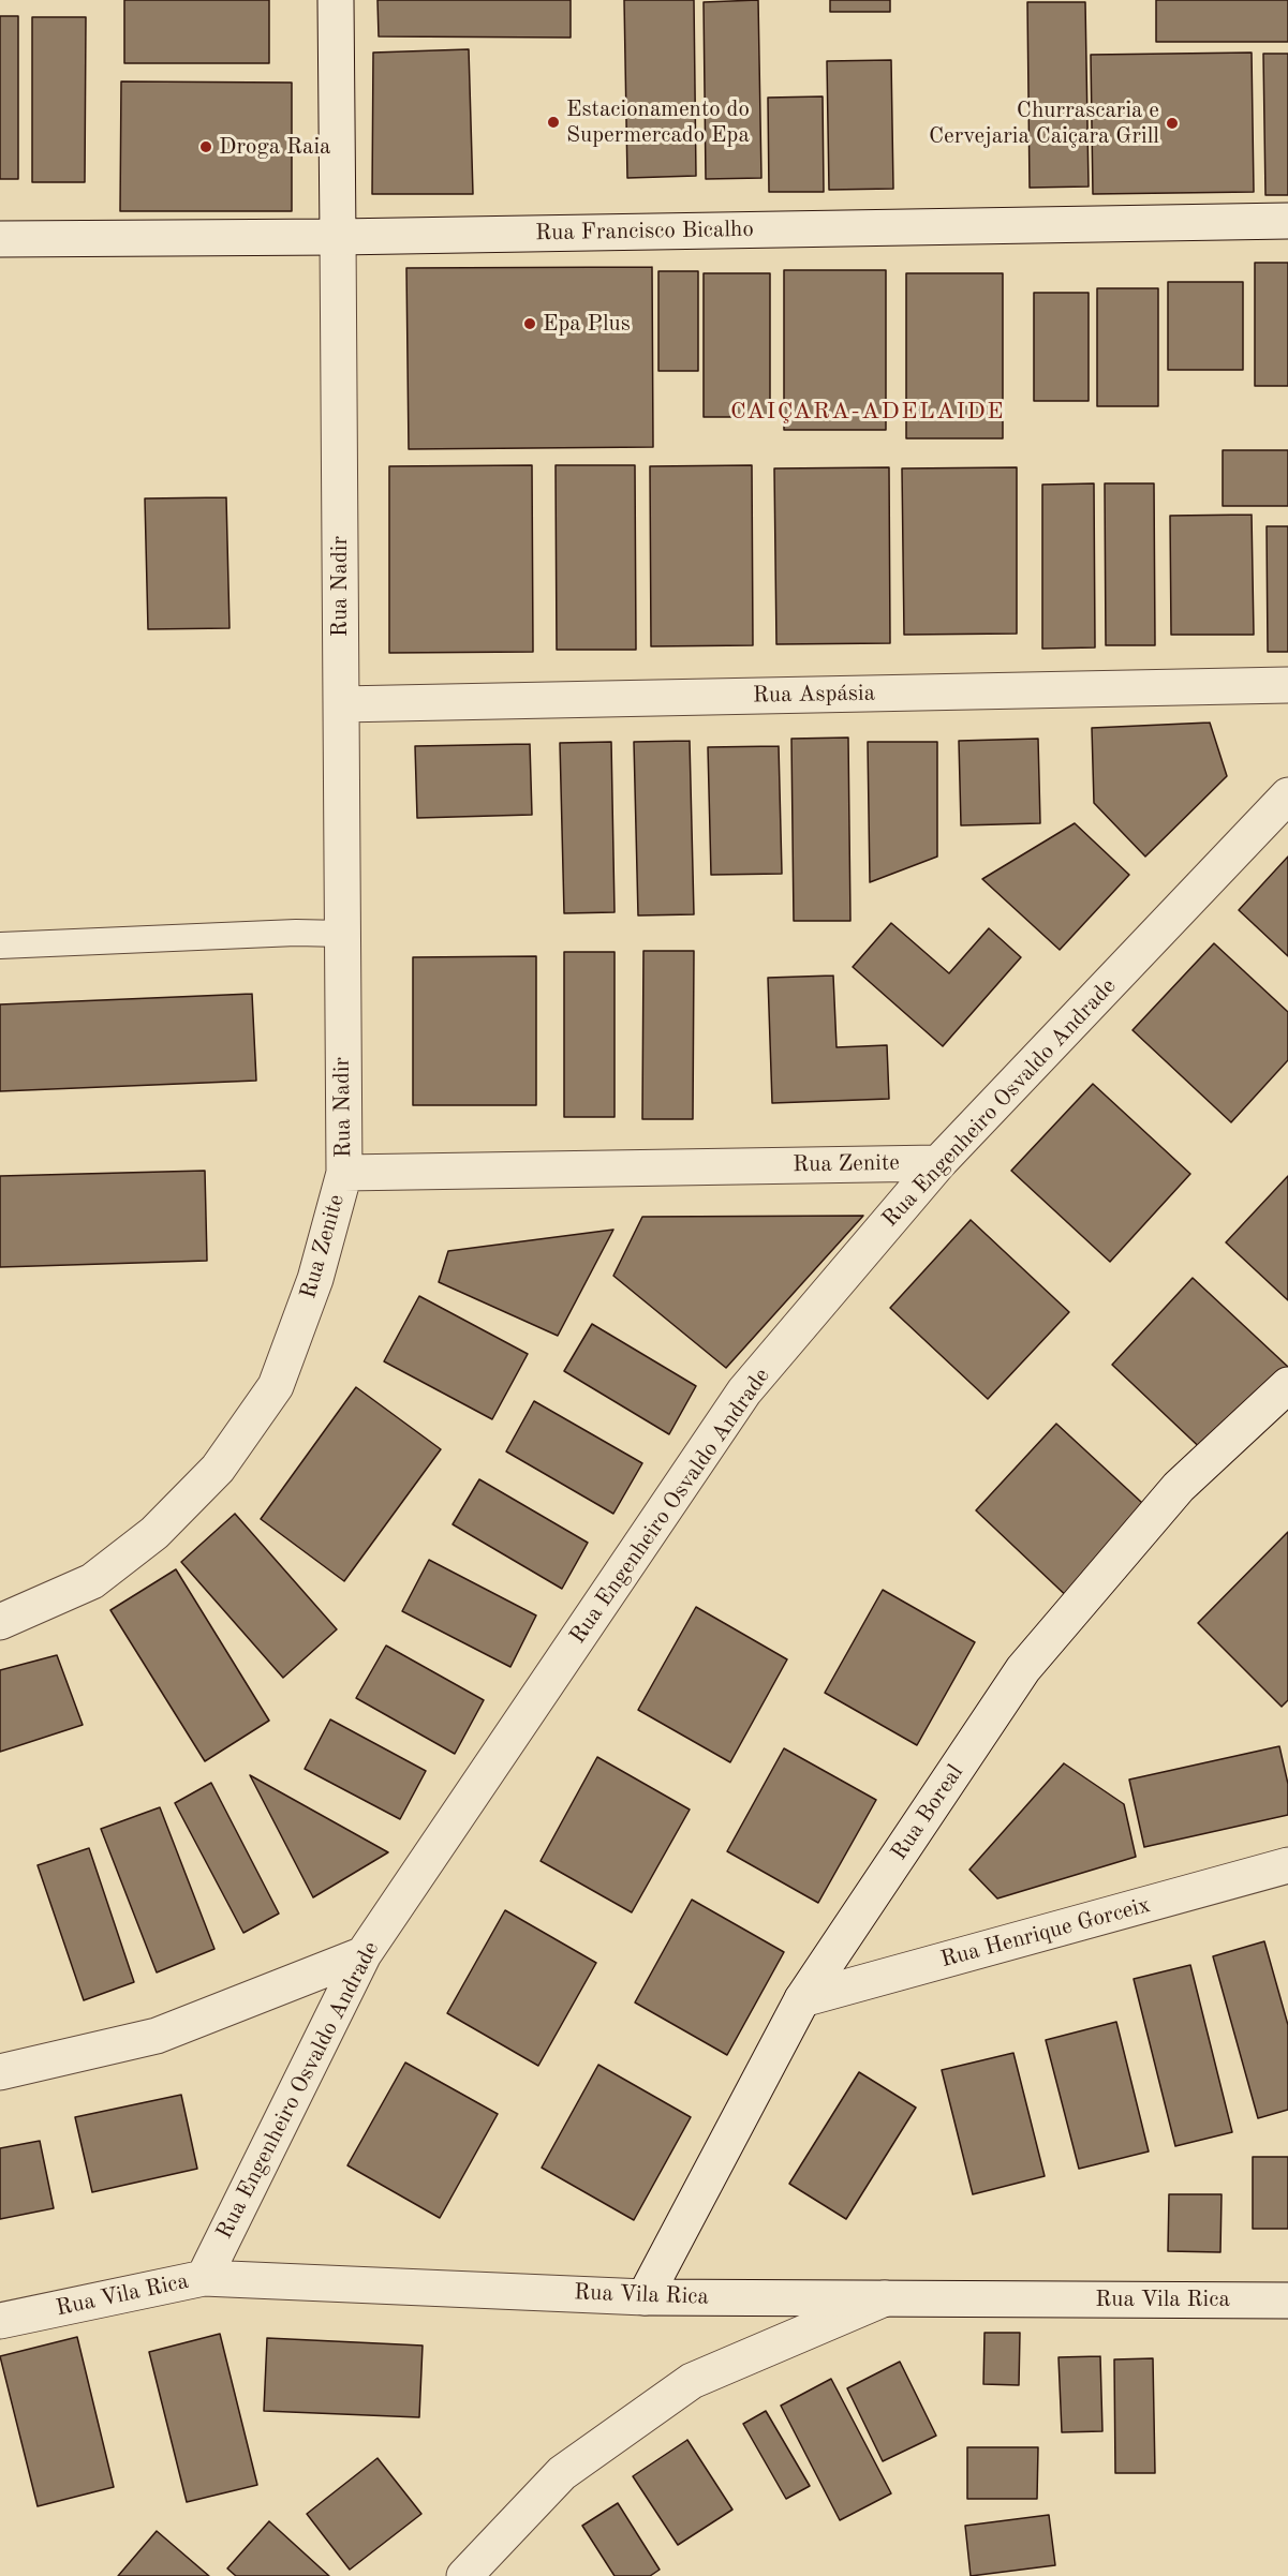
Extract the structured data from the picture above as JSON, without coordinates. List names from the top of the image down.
{
  "streets": {
    "street": [
      "Rua Francisco Bicalho",
      "Rua Nadir",
      "Rua Aspásia",
      "Rua Engenheiro Osvaldo Andrade",
      "Rua Zenite",
      "Rua Boreal",
      "Rua Henrique Gorceix",
      "Rua Vila Rica"
    ]
  },
  "crossings": [
    ["Rua Francisco Bicalho", "Rua Nadir"],
    ["Rua Nadir", "Rua Aspásia"],
    ["Rua Nadir", "Rua Zenite"],
    ["Rua Engenheiro Osvaldo Andrade", "Rua Zenite"],
    ["Rua Engenheiro Osvaldo Andrade", "Rua Vila Rica"],
    ["Rua Boreal", "Rua Henrique Gorceix"],
    ["Rua Boreal", "Rua Vila Rica"]
  ],
  "districts": ["CAIÇARA-ADELAIDE"],
  "places": [
    "Estacionamento do Supermercado Epa",
    "Churrascaria e Cervejaria Caiçara Grill",
    "Droga Raia",
    "Epa Plus"
  ]
}
